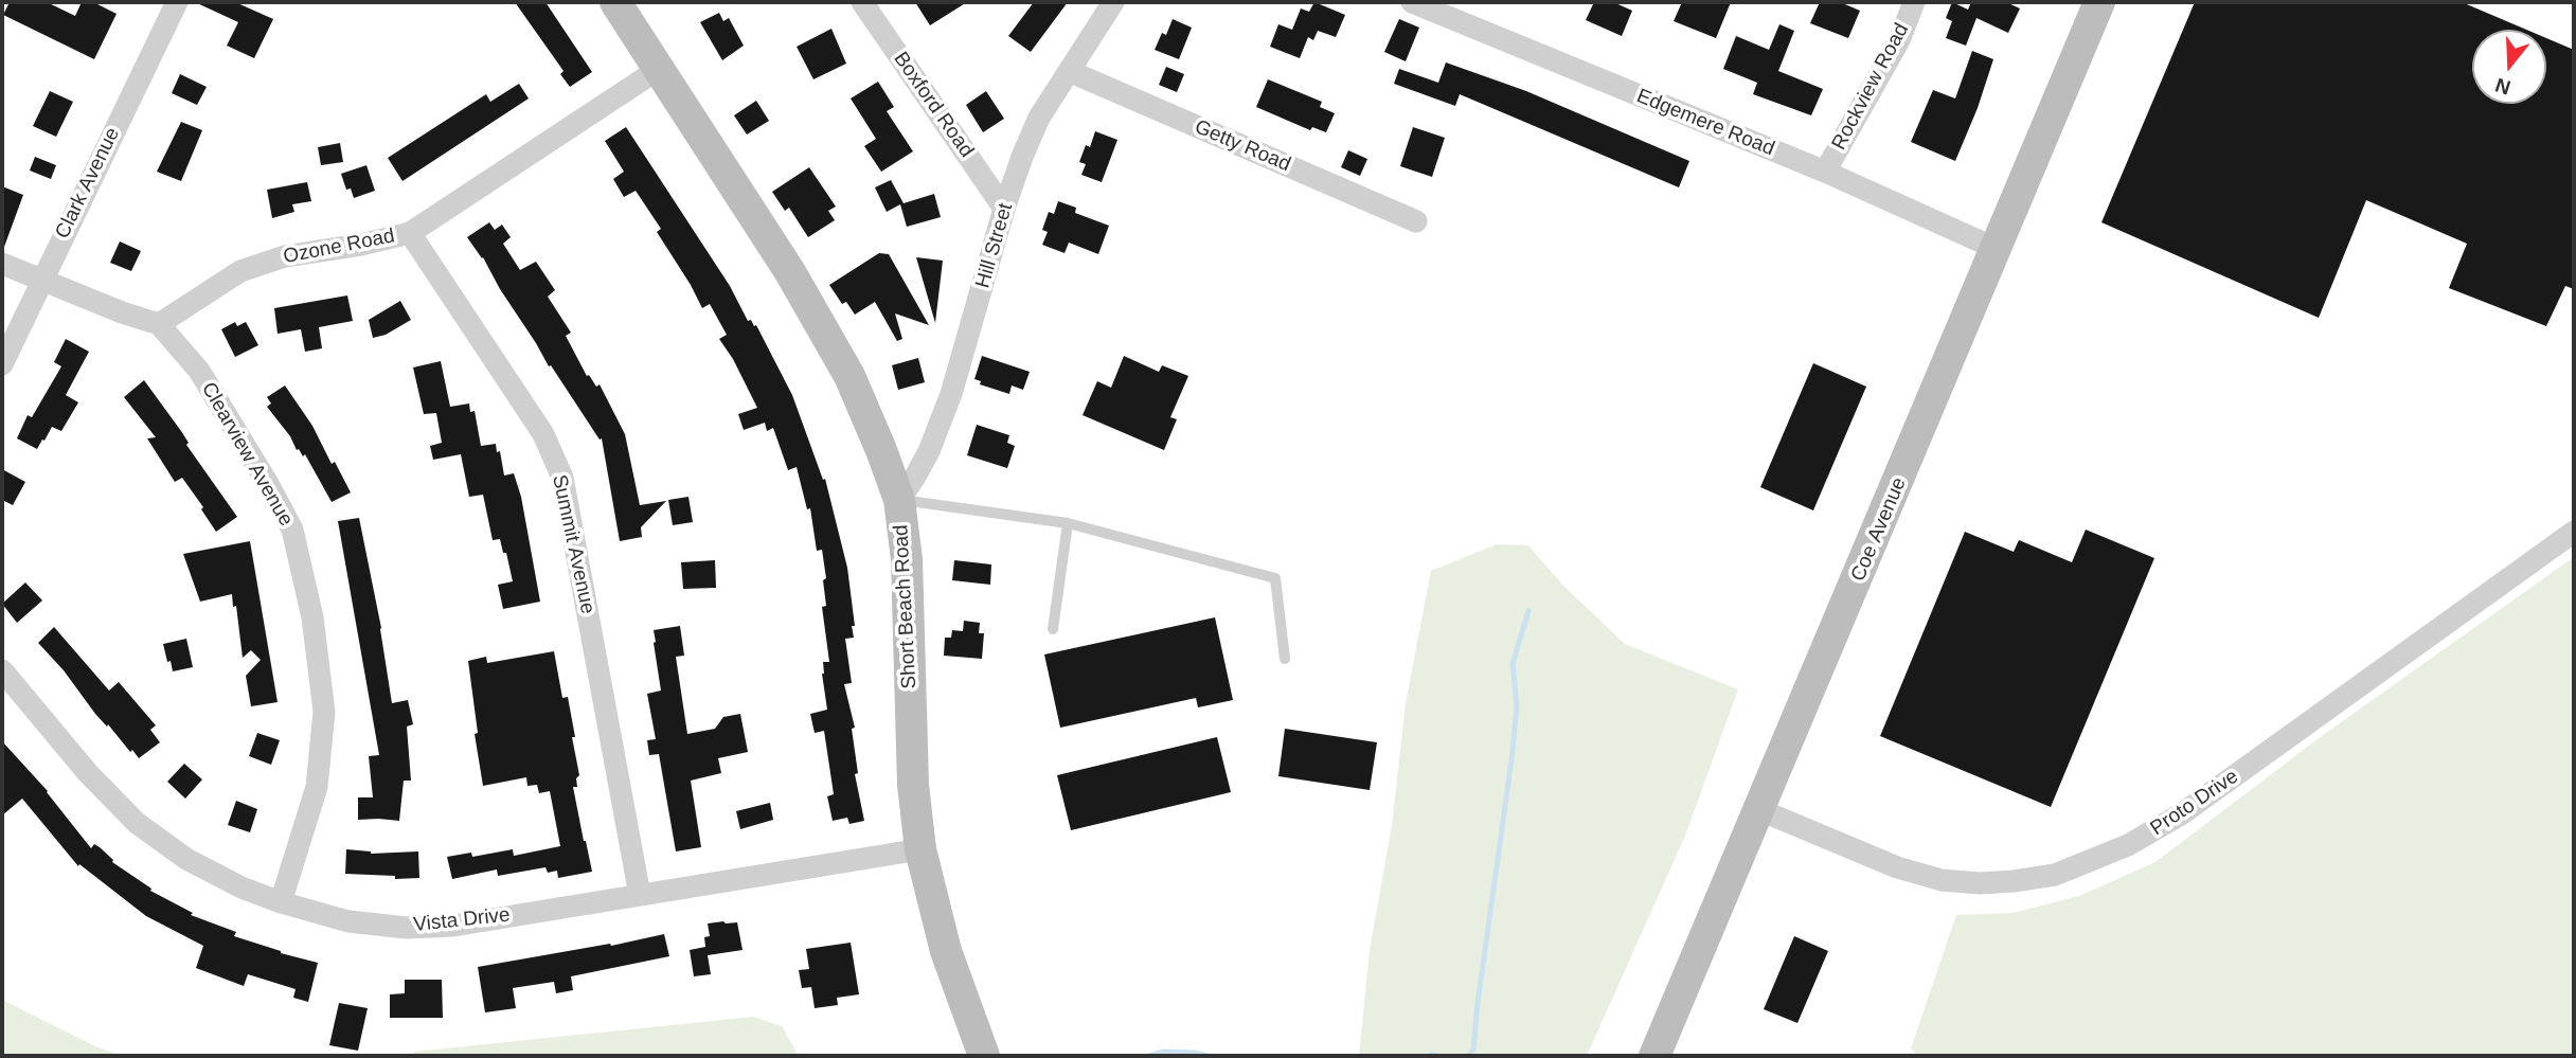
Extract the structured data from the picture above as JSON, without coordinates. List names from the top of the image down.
{
  "streets": {
    "main road": ["Coe Avenue", "Short Beach Road"],
    "street": [
      "Rockview Road",
      "Boxford Road",
      "Edgemere Road",
      "Getty Road",
      "Clark Avenue",
      "Hill Street",
      "Ozone Road",
      "Clearview Avenue",
      "Summit Avenue",
      "Proto Drive",
      "Vista Drive"
    ]
  },
  "crossings": [
    ["Rockview Road", "Edgemere Road"],
    ["Boxford Road", "Hill Street"],
    ["Edgemere Road", "Coe Avenue"],
    ["Getty Road", "Hill Street"],
    ["Hill Street", "Short Beach Road"],
    ["Ozone Road", "Clearview Avenue"],
    ["Ozone Road", "Summit Avenue"],
    ["Ozone Road", "Short Beach Road"],
    ["Clearview Avenue", "Vista Drive"],
    ["Coe Avenue", "Proto Drive"],
    ["Summit Avenue", "Vista Drive"],
    ["Short Beach Road", "Vista Drive"]
  ],
  "north": "bottom"
}
